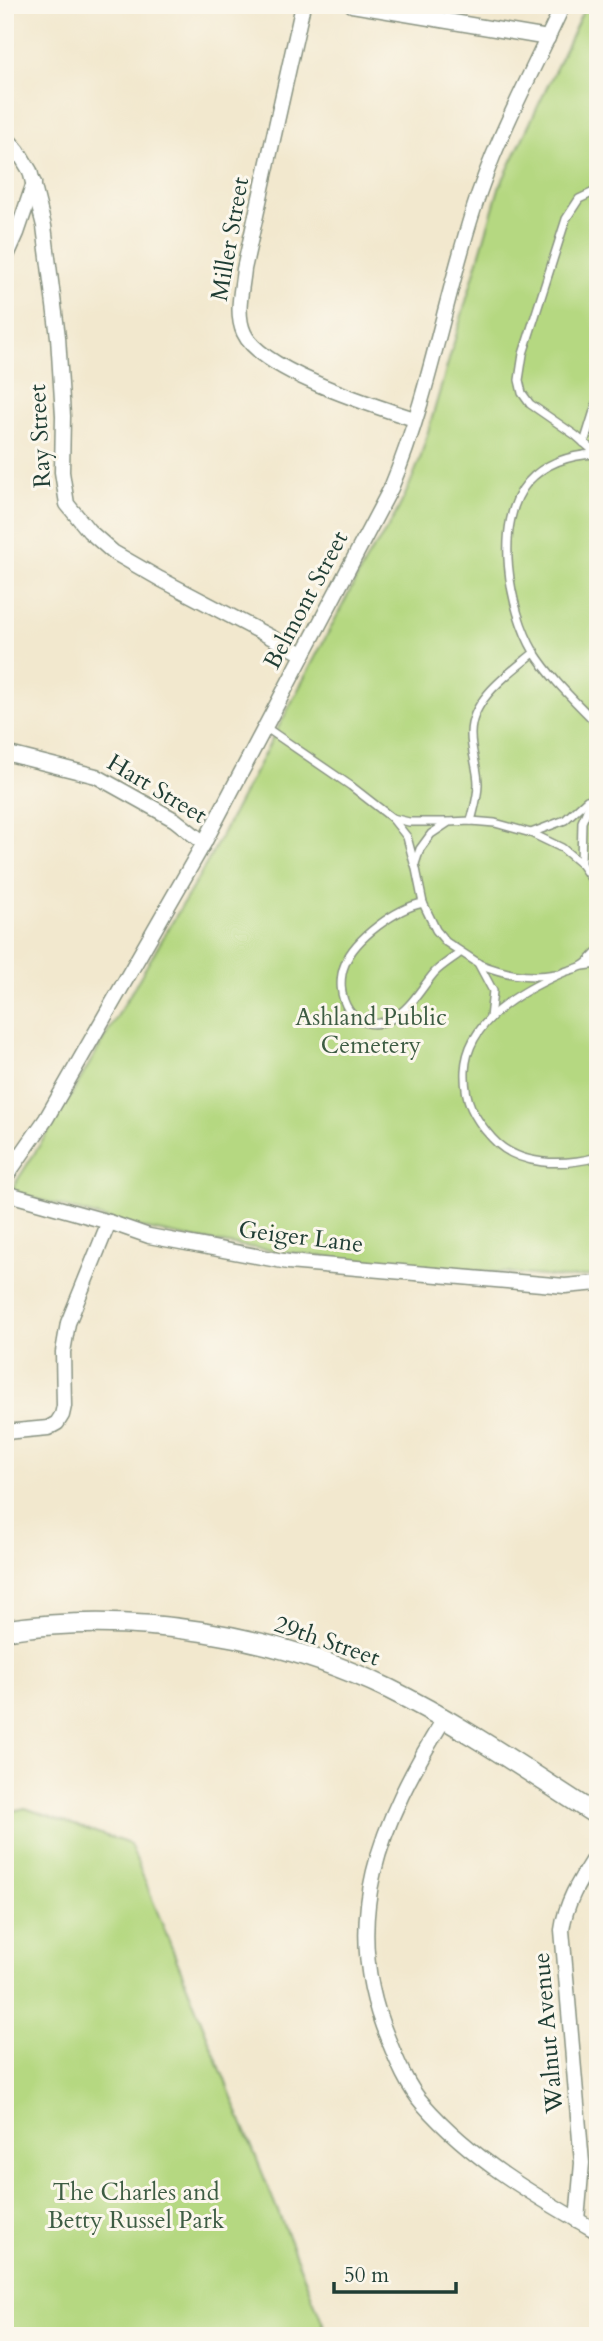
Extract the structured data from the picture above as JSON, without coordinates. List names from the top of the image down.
{
  "streets": {
    "street": [
      "Miller Street",
      "Ray Street",
      "Belmont Street",
      "Hart Street",
      "Geiger Lane",
      "29th Street",
      "Walnut Avenue"
    ]
  },
  "crossings": [
    ["Miller Street", "Belmont Street"],
    ["Ray Street", "Belmont Street"],
    ["Belmont Street", "Hart Street"]
  ],
  "parks": ["Ashland Public Cemetery", "The Charles and Betty Russel Park"],
  "scale_bar": "50 m"
}
